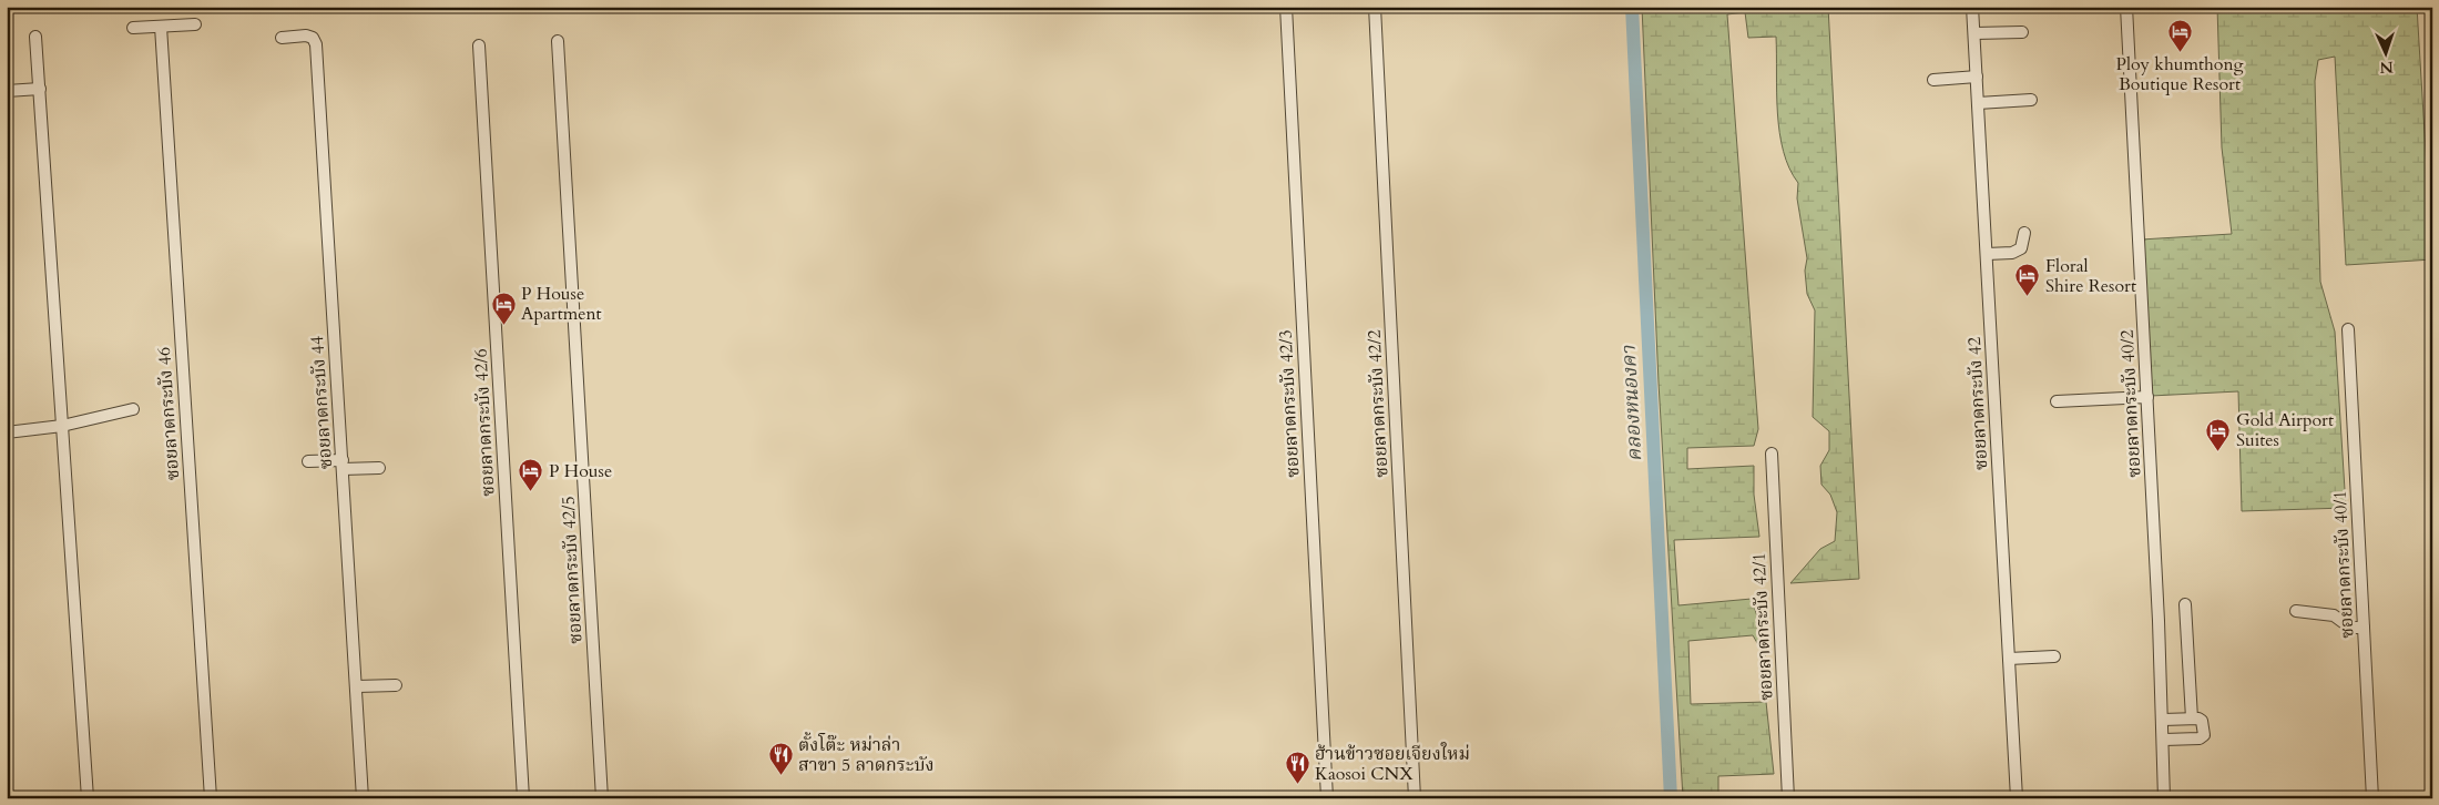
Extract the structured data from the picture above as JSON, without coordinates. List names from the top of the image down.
{
  "streets": {
    "street": [
      "ซอยลาดกระบัง 44",
      "ซอยลาดกระบัง 42/3",
      "ซอยลาดกระบัง 42/2",
      "ซอยลาดกระบัง 42",
      "ซอยลาดกระบัง 40/2",
      "ซอยลาดกระบัง 46",
      "ซอยลาดกระบัง 42/6",
      "ซอยลาดกระบัง 40/1",
      "ซอยลาดกระบัง 42/5",
      "ซอยลาดกระบัง 42/1"
    ]
  },
  "water": ["คลองหนองคา"],
  "places": {
    "hotel": [
      "Ploy khumthong Boutique Resort",
      "Floral Shire Resort",
      "P House Apartment",
      "Gold Airport Suites",
      "P House"
    ],
    "restaurant": ["ตั้งโต๊ะ หม่าล่า สาขา 5 ลาดกระบัง", "ฮ้านข้าวซอยเจียงใหม่ Kaosoi CNX"]
  },
  "north": "bottom"
}
